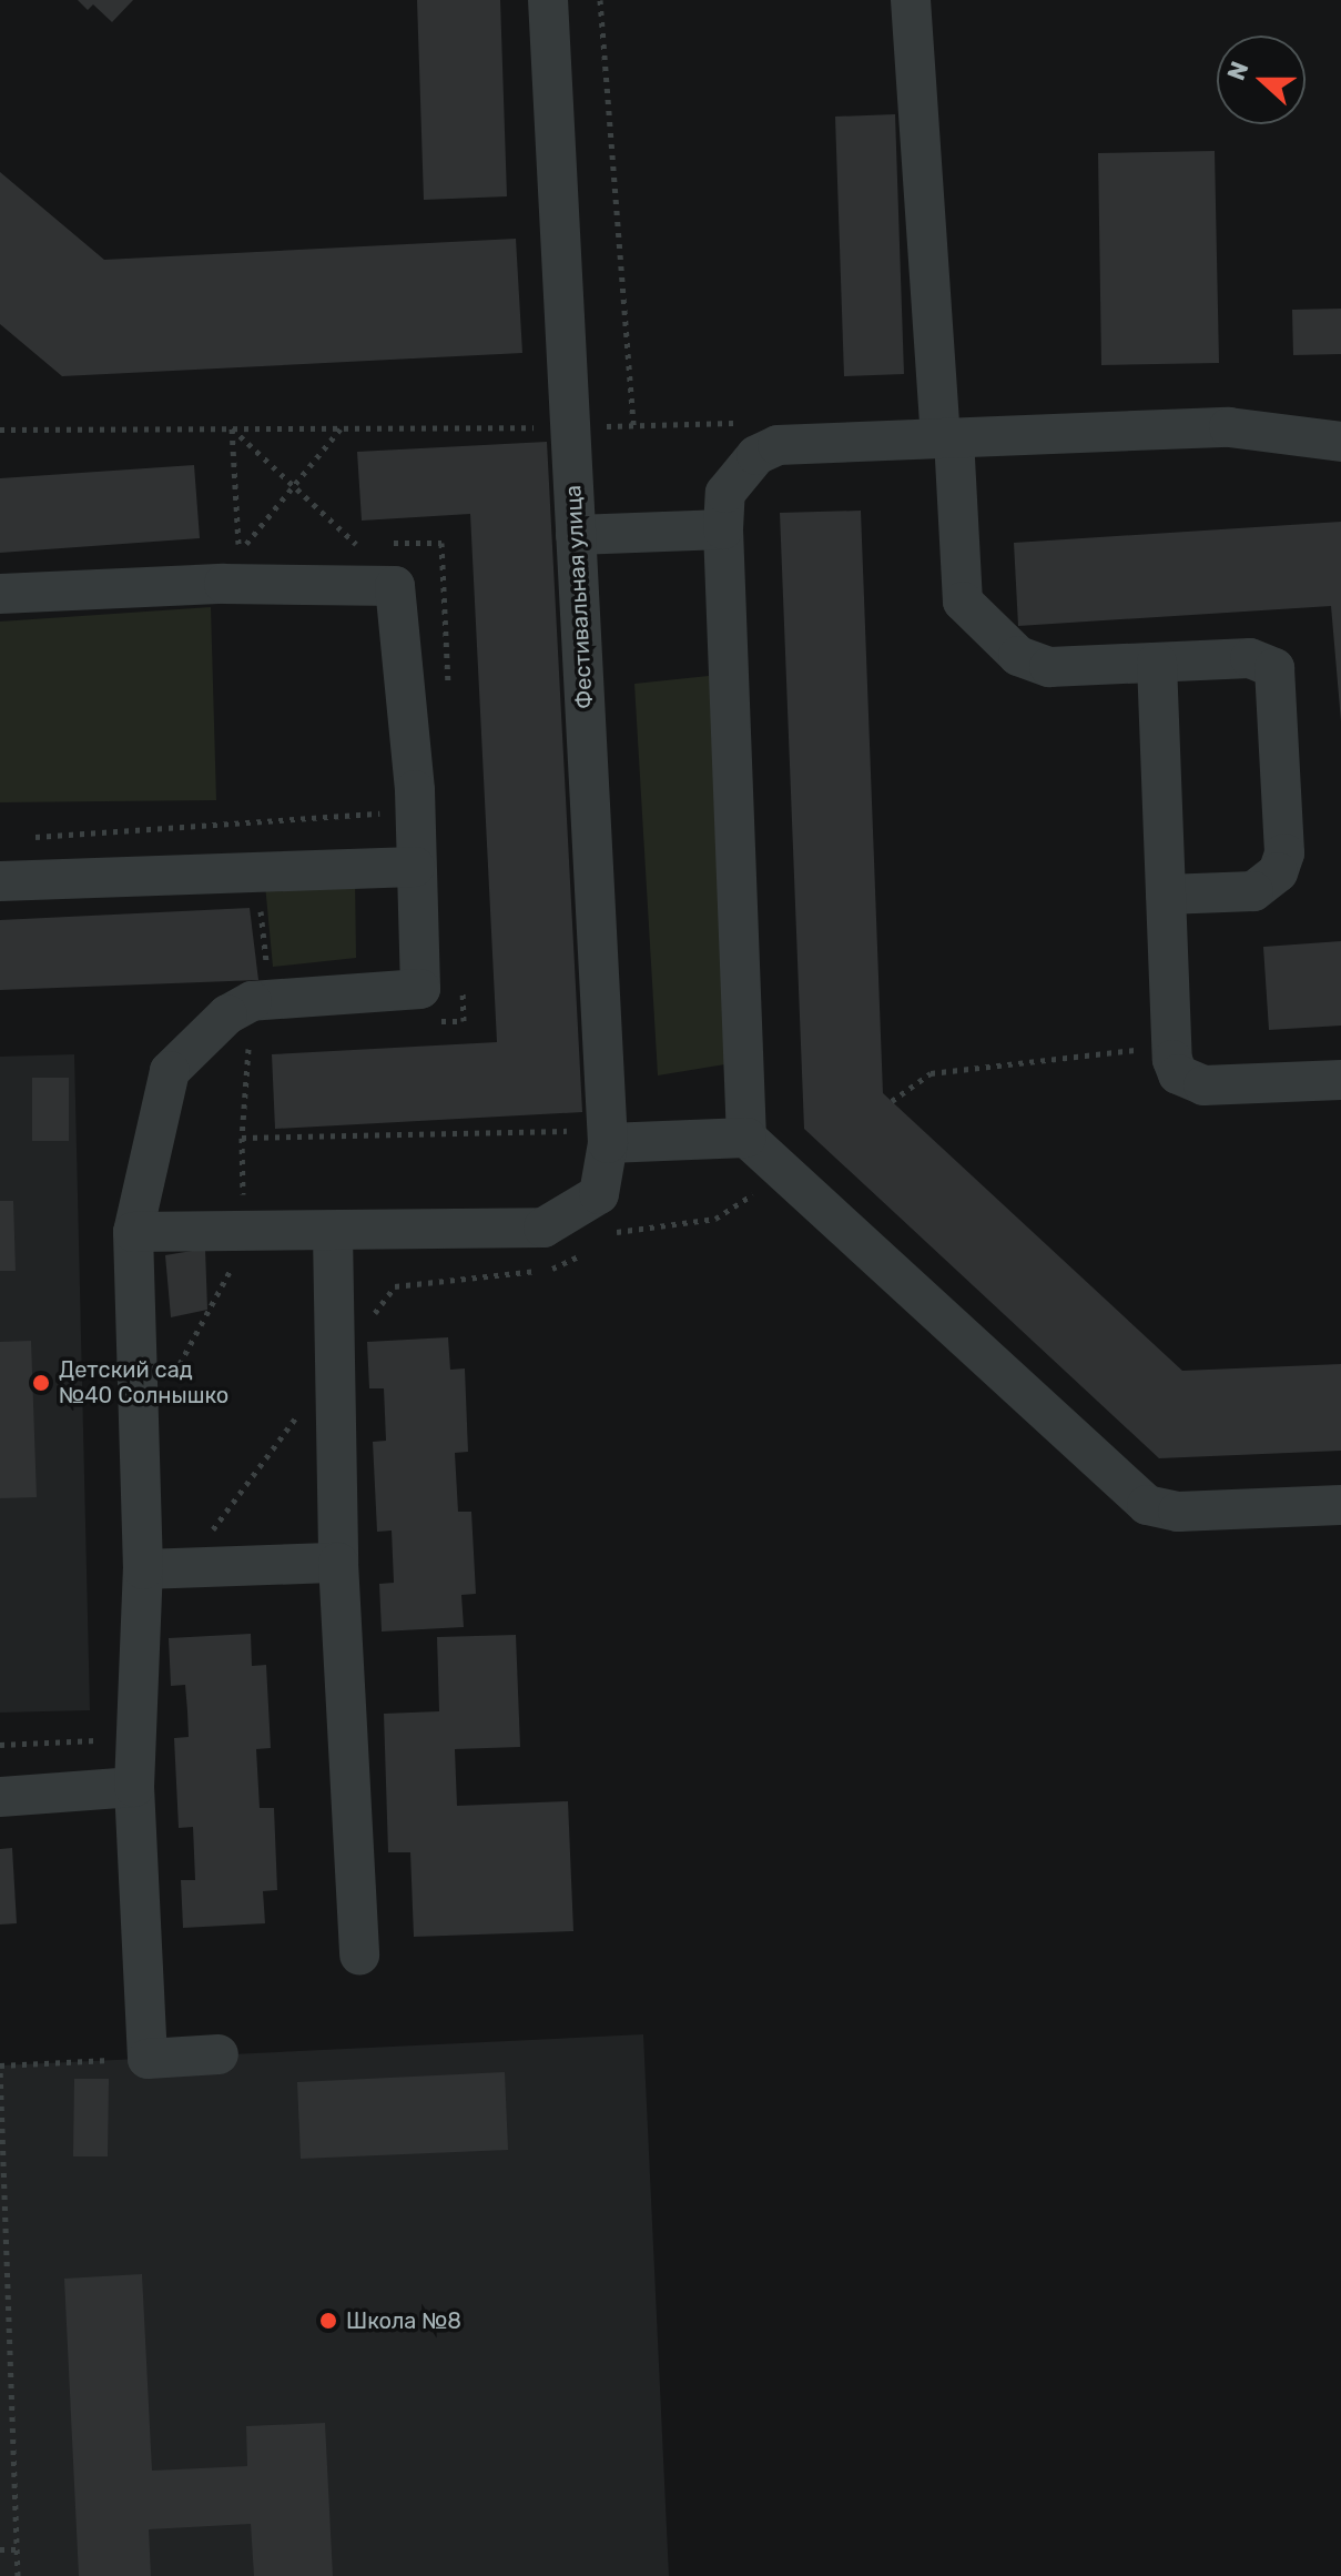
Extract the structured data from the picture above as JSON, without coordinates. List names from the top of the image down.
{
  "streets": {
    "street": ["Фестивальная улица"]
  },
  "places": ["Детский сад №40 Солнышко", "Школа №8"],
  "north": "left"
}
